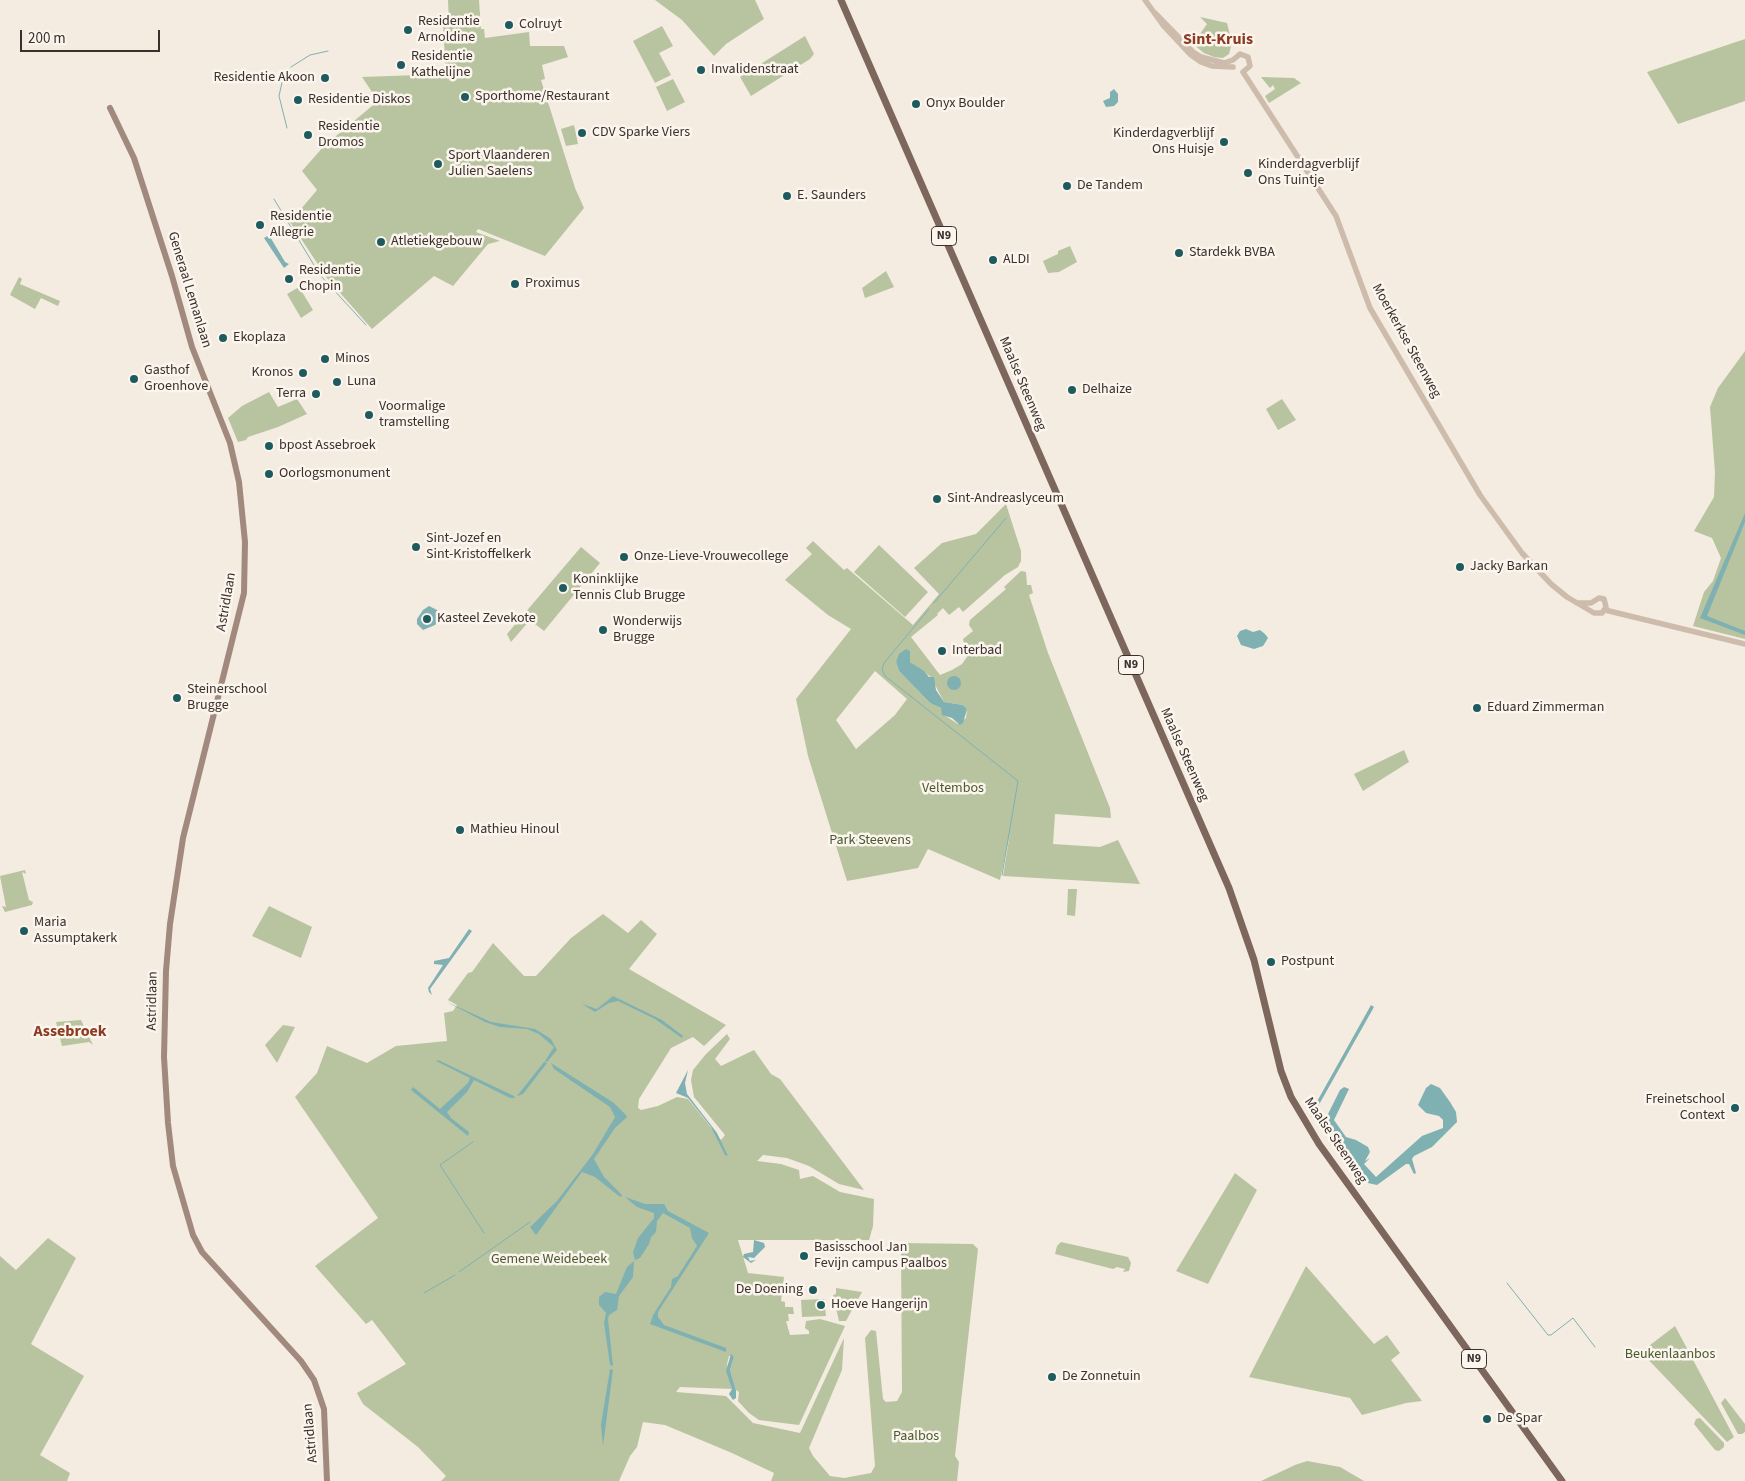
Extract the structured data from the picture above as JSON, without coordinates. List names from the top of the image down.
{
  "streets": {
    "main road": [
      "N9",
      "Generaal Lemanlaan",
      "Maalse Steenweg",
      "Astridlaan"
    ],
    "street": ["Moerkerkse Steenweg"]
  },
  "crossings": [
    ["Generaal Lemanlaan", "Astridlaan"]
  ],
  "districts": ["Sint-Kruis", "Assebroek"],
  "parks": [
    "Veltembos",
    "Park Steevens",
    "Gemene Weidebeek",
    "Beukenlaanbos",
    "Paalbos"
  ],
  "places": [
    "Colruyt",
    "Residentie Arnoldine",
    "Residentie Kathelijne",
    "Invalidenstraat",
    "Residentie Akoon",
    "Sporthome/Restaurant",
    "Residentie Diskos",
    "Onyx Boulder",
    "CDV Sparke Viers",
    "Residentie Dromos",
    "Kinderdagverblijf Ons Huisje",
    "Sport Vlaanderen Julien Saelens",
    "Kinderdagverblijf Ons Tuintje",
    "De Tandem",
    "E. Saunders",
    "Residentie Allegrie",
    "Atletiekgebouw",
    "Stardekk BVBA",
    "ALDI",
    "Residentie Chopin",
    "Proximus",
    "Ekoplaza",
    "Minos",
    "Kronos",
    "Gasthof Groenhove",
    "Luna",
    "Delhaize",
    "Terra",
    "Voormalige tramstelling",
    "bpost Assebroek",
    "Oorlogsmonument",
    "Sint-Andreaslyceum",
    "Sint-Jozef en Sint-Kristoffelkerk",
    "Onze-Lieve-Vrouwecollege",
    "Jacky Barkan",
    "Koninklijke Tennis Club Brugge",
    "Kasteel Zevekote",
    "Wonderwijs Brugge",
    "Interbad",
    "Steinerschool Brugge",
    "Eduard Zimmerman",
    "Mathieu Hinoul",
    "Maria Assumptakerk",
    "Postpunt",
    "Freinetschool Context",
    "Basisschool Jan Fevijn campus Paalbos",
    "De Doening",
    "Hoeve Hangerijn",
    "De Zonnetuin",
    "De Spar"
  ],
  "scale_bar": "200 m"
}
